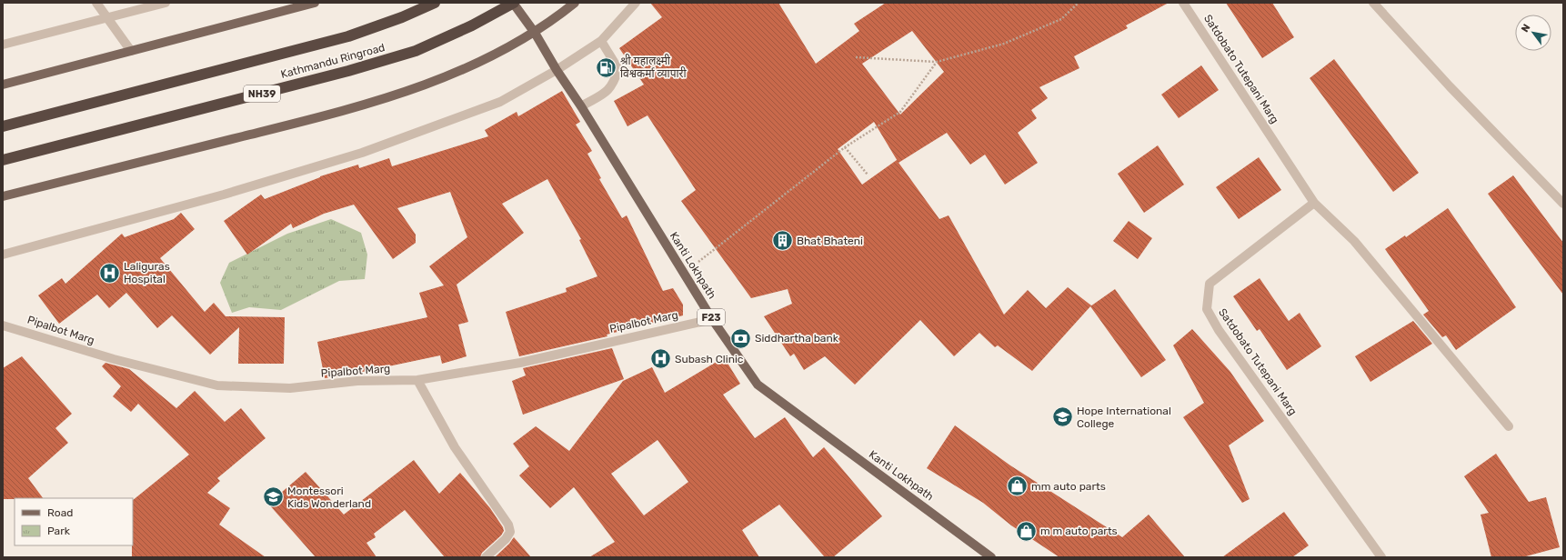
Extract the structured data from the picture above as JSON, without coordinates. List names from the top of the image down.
{
  "streets": {
    "highway": ["Kathmandu Ringroad", "NH39"],
    "main road": ["Kanti Lokhpath", "F23"],
    "street": ["Satdobato Tutepani Marg", "Pipalbot Marg"]
  },
  "crossings": [
    ["Kathmandu Ringroad", "Kanti Lokhpath"],
    ["Kanti Lokhpath", "Pipalbot Marg"]
  ],
  "places": {
    "fuel station": ["श्री महालक्ष्मी विश्वकर्मा व्यापारी"],
    "building": ["Bhat Bhateni"],
    "hospital": ["Laliguras Hospital", "Subash Clinic"],
    "bank": ["Siddhartha bank"],
    "school or university": ["Hope International College", "Montessori Kids Wonderland"],
    "shop": ["mm auto parts", "m m auto parts"]
  },
  "legend": ["Road", "Park"],
  "north": "top left"
}
